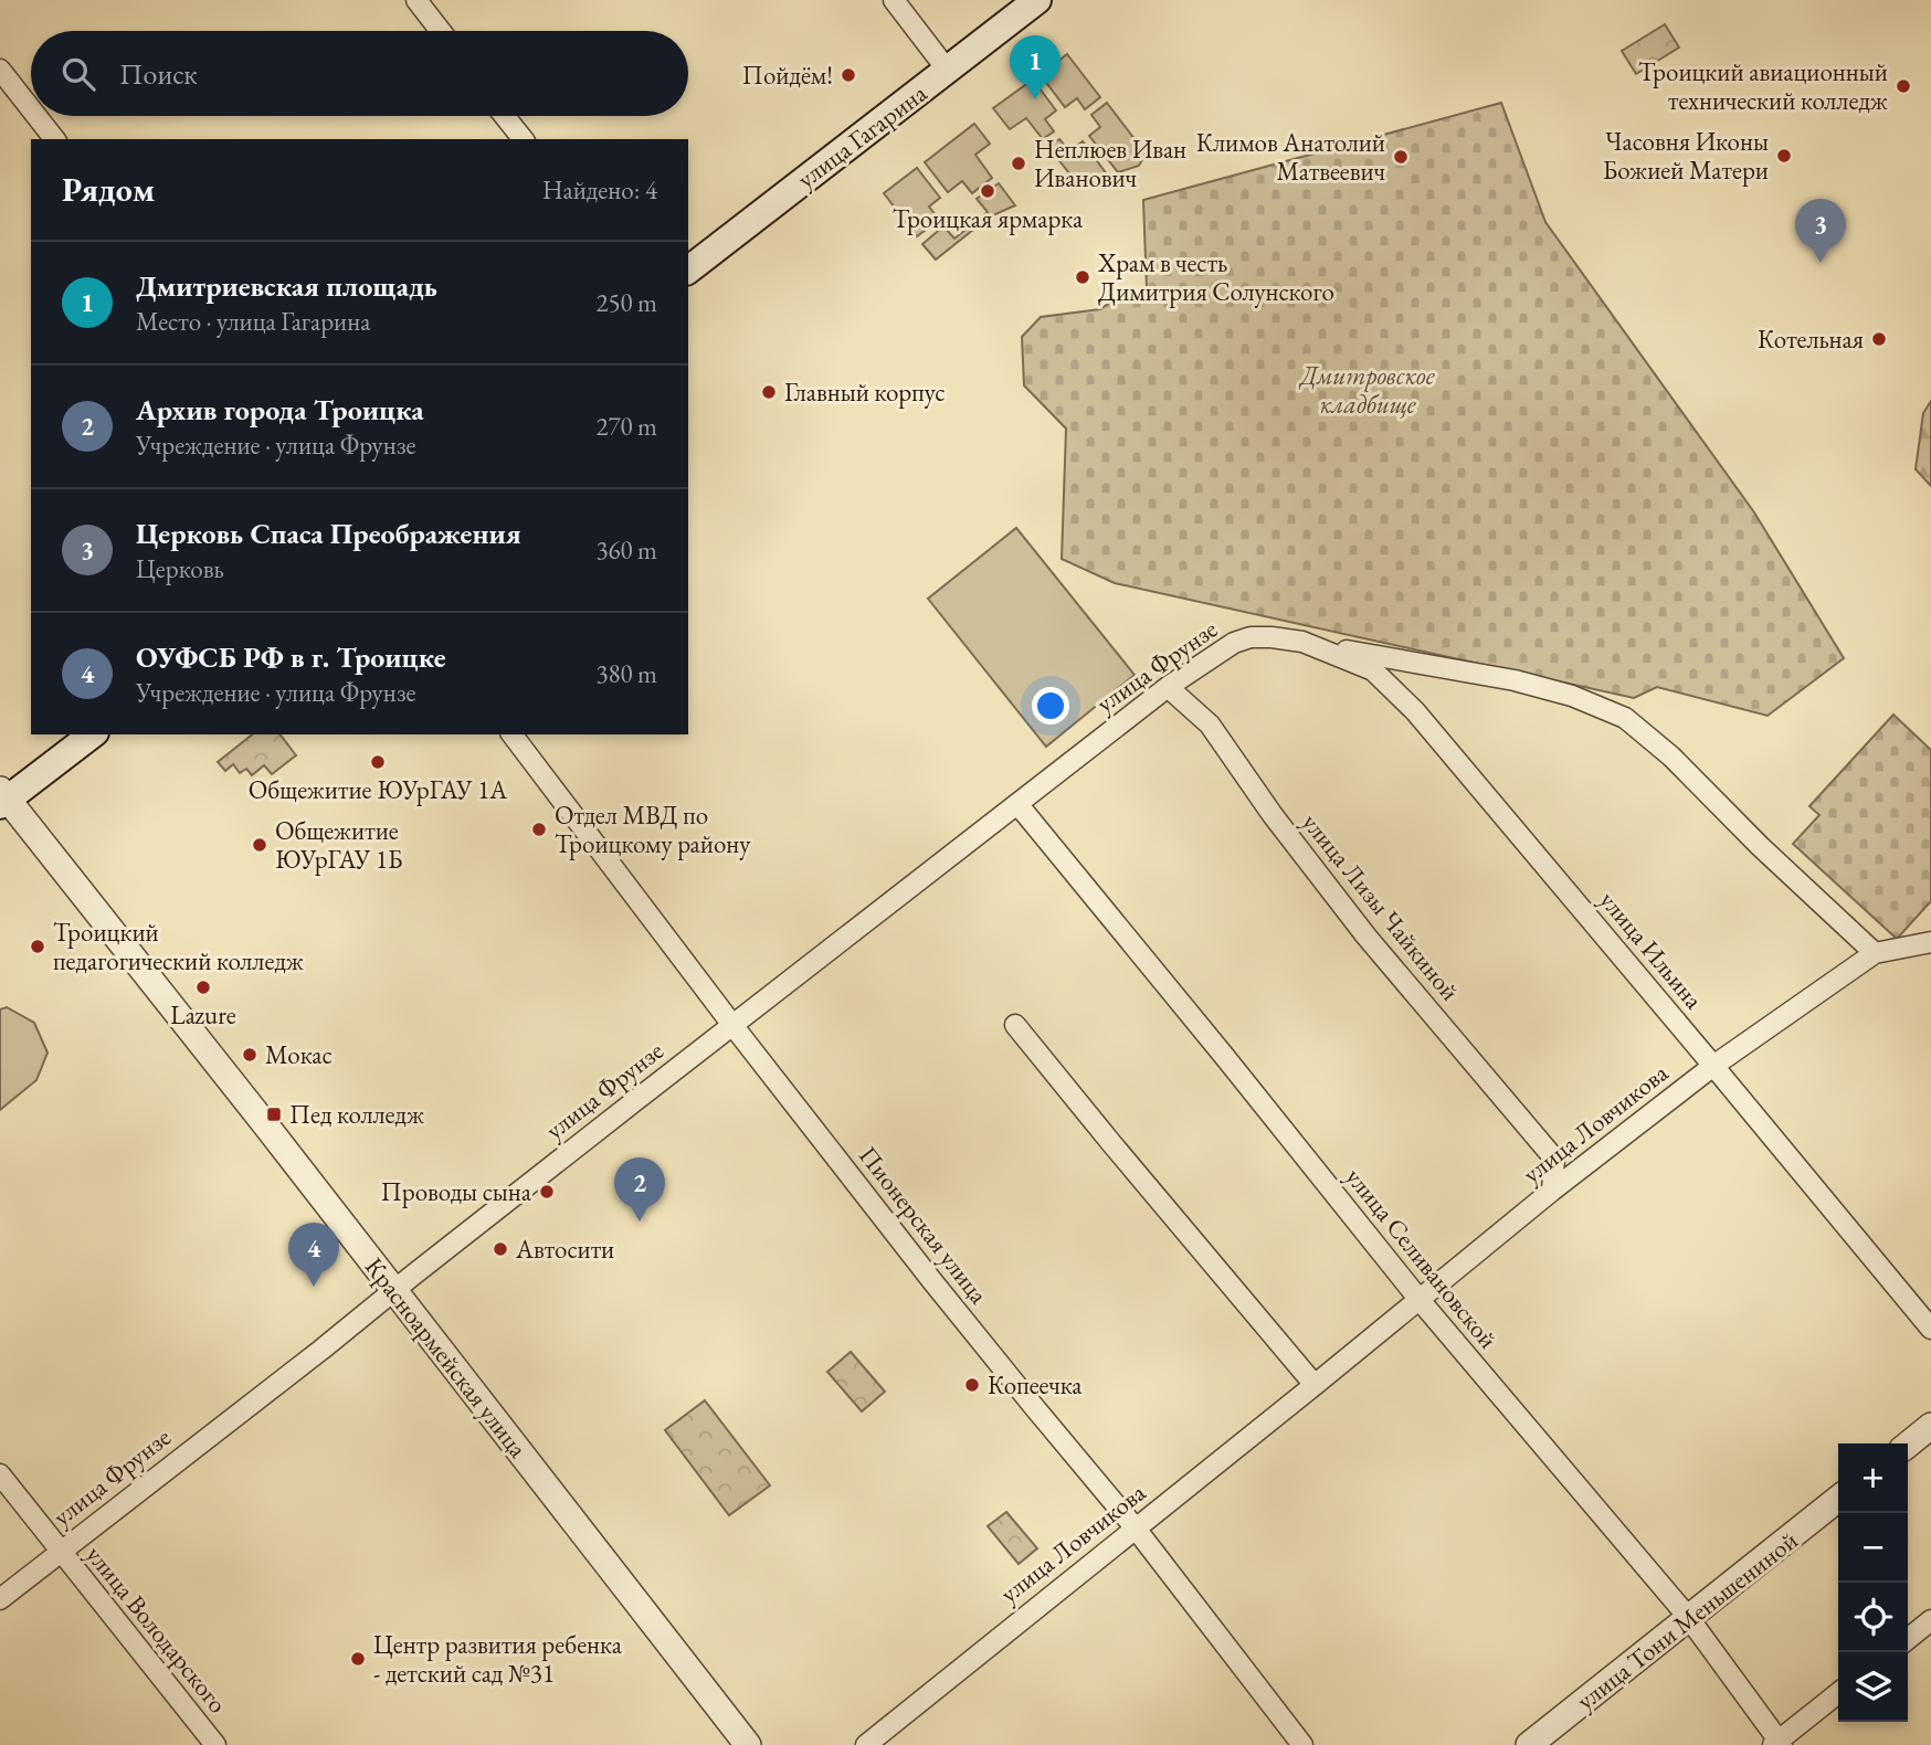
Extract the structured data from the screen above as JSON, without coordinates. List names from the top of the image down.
{
  "streets": {
    "main road": ["улица Гагарина"],
    "street": [
      "улица Фрунзе",
      "улица Лизы Чайкиной",
      "улица Ильина",
      "улица Ловчикова",
      "Пионерская улица",
      "улица Селивановской",
      "Красноармейская улица",
      "улица Тони Меньшениной",
      "улица Володарского"
    ]
  },
  "crossings": [
    ["улица Фрунзе", "улица Лизы Чайкиной"],
    ["улица Фрунзе", "улица Ильина"],
    ["улица Фрунзе", "Пионерская улица"],
    ["улица Фрунзе", "улица Селивановской"],
    ["улица Фрунзе", "Красноармейская улица"],
    ["улица Фрунзе", "улица Володарского"],
    ["улица Ильина", "улица Ловчикова"],
    ["улица Ловчикова", "Пионерская улица"],
    ["улица Ловчикова", "улица Селивановской"],
    ["улица Селивановской", "улица Тони Меньшениной"]
  ],
  "parks": ["Дмитровское кладбище"],
  "places": {
    "other": [
      "Пойдём!",
      "Троицкий авиационный технический колледж",
      "Часовня Иконы Божией Матери",
      "Климов Анатолий Матвеевич",
      "Неплюев Иван Иванович",
      "Троицкая ярмарка",
      "Храм в честь Димитрия Солунского",
      "Котельная",
      "Главный корпус",
      "Общежитие ЮУрГАУ 1А",
      "Отдел МВД по Троицкому району",
      "Общежитие ЮУрГАУ 1Б",
      "Троицкий педагогический колледж",
      "Lazure",
      "Мокас",
      "Проводы сына",
      "Автосити",
      "Копеечка",
      "Центр развития ребенка - детский сад №31"
    ],
    "transit": ["Пед колледж"]
  },
  "page": {
    "search": "Поиск",
    "pins": [
      "1",
      "3",
      "2",
      "4"
    ],
    "heading": ["Рядом", "Найдено: 4"],
    "list": [
      {
        "mark": "1",
        "name": "Дмитриевская площадь",
        "note": "Место · улица Гагарина",
        "value": "250 m"
      },
      {
        "mark": "2",
        "name": "Архив города Троицка",
        "note": "Учреждение · улица Фрунзе",
        "value": "270 m"
      },
      {
        "mark": "3",
        "name": "Церковь Спаса Преображения",
        "note": "Церковь",
        "value": "360 m"
      },
      {
        "mark": "4",
        "name": "ОУФСБ РФ в г. Троицке",
        "note": "Учреждение · улица Фрунзе",
        "value": "380 m"
      }
    ],
    "map_buttons": ["+", "−"]
  }
}
